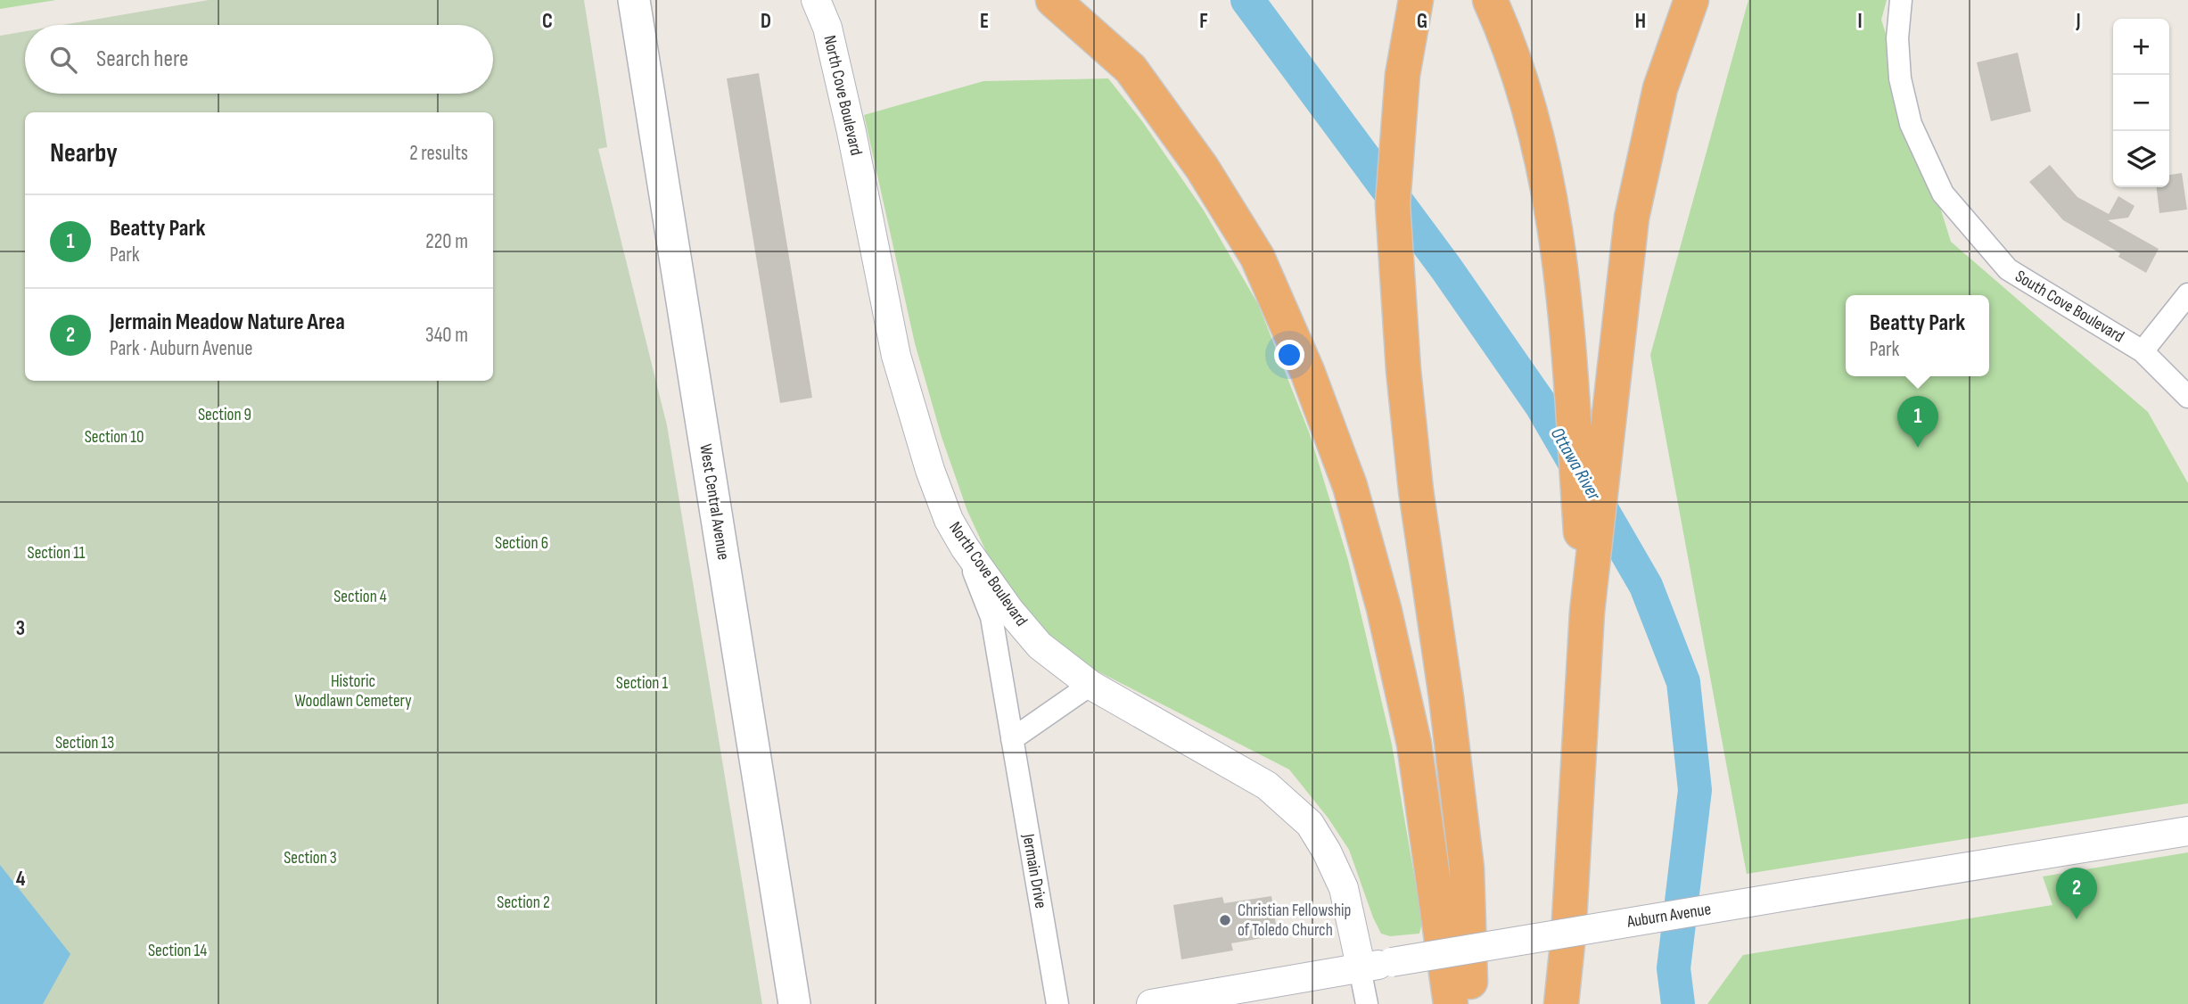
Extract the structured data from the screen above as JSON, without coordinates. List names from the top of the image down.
{
  "streets": {
    "main road": ["West Central Avenue"],
    "street": [
      "North Cove Boulevard",
      "South Cove Boulevard",
      "Jermain Drive",
      "Auburn Avenue"
    ]
  },
  "crossings": [
    ["North Cove Boulevard", "Jermain Drive"],
    ["North Cove Boulevard", "Auburn Avenue"]
  ],
  "water": ["Ottawa River"],
  "parks": [
    "Section 9",
    "Section 10",
    "Section 6",
    "Section 11",
    "Section 4",
    "Historic Woodlawn Cemetery",
    "Section 1",
    "Section 13",
    "Section 3",
    "Section 2",
    "Section 14"
  ],
  "places": ["Christian Fellowship of Toledo Church"],
  "page": {
    "map_buttons": ["+", "−"],
    "search": "Search here",
    "heading": ["Nearby", "2 results"],
    "list": [
      {
        "mark": "1",
        "name": "Beatty Park",
        "note": "Park",
        "value": "220 m"
      },
      {
        "mark": "2",
        "name": "Jermain Meadow Nature Area",
        "note": "Park · Auburn Avenue",
        "value": "340 m"
      }
    ],
    "popup": ["Beatty Park", "Park"],
    "pins": ["1", "2"]
  },
  "grid": {
    "columns": [
      "C",
      "D",
      "E",
      "F",
      "G",
      "H",
      "I",
      "J"
    ],
    "rows": ["3", "4"]
  }
}
